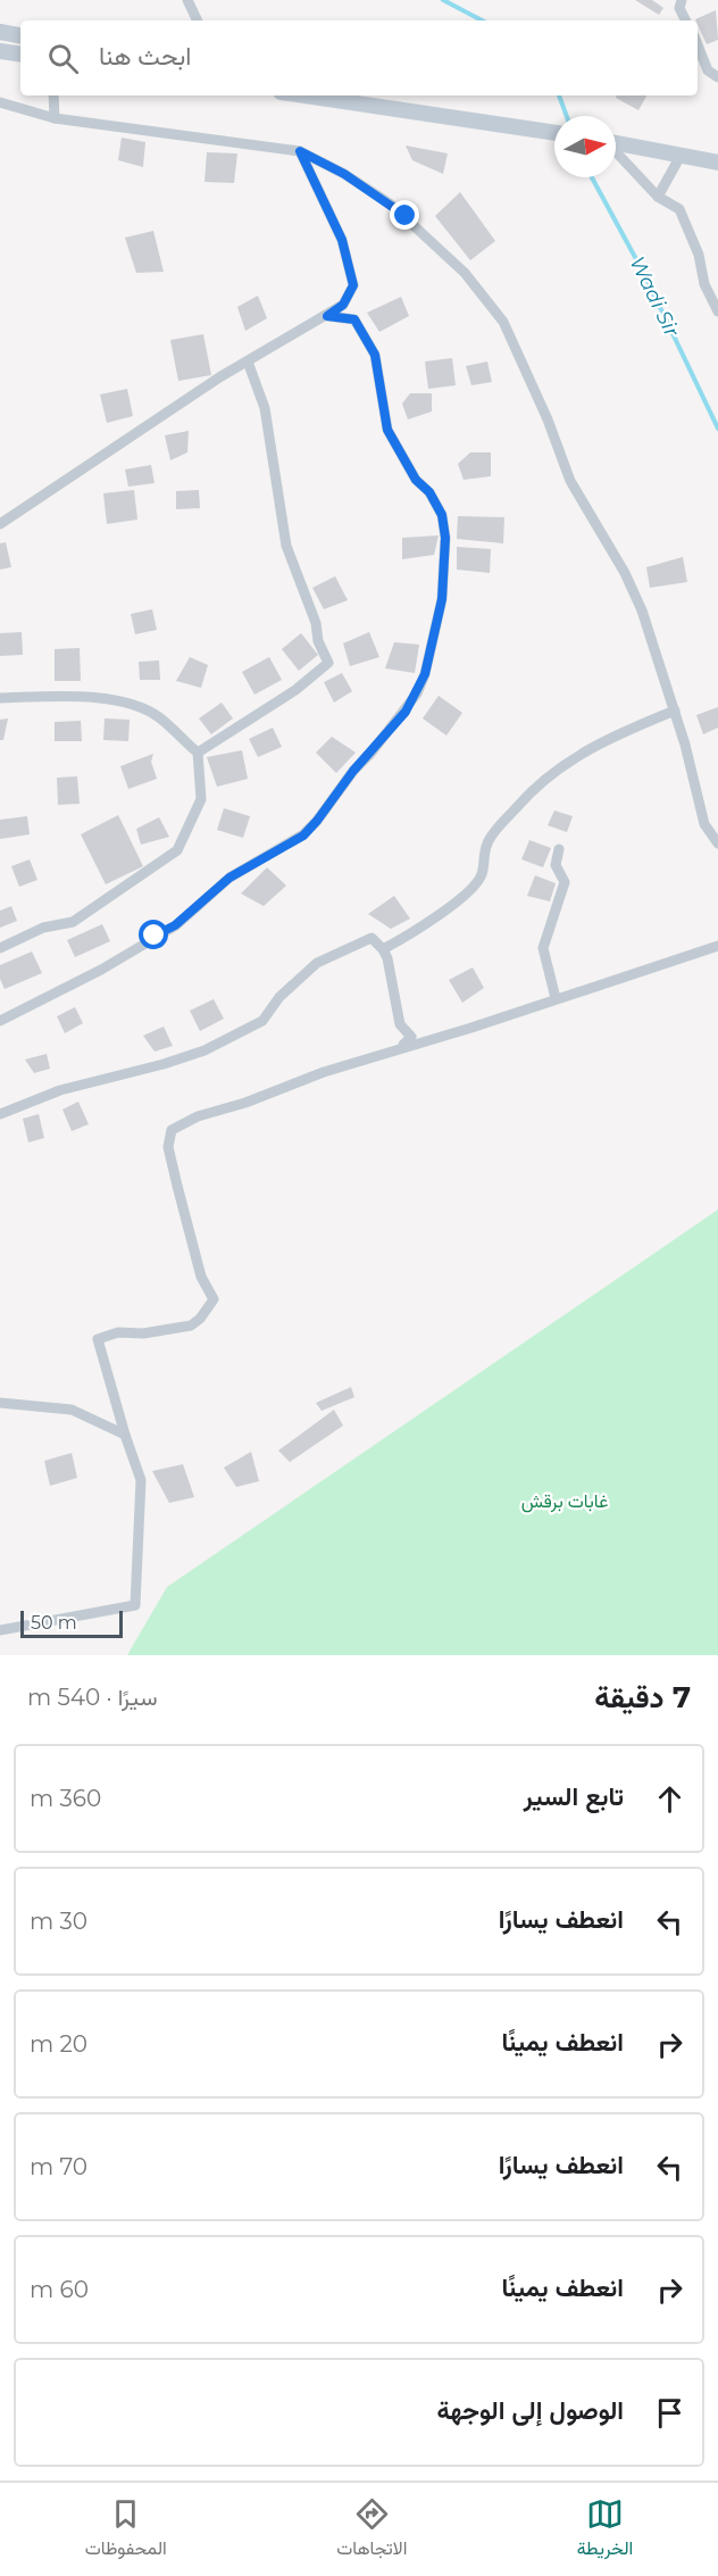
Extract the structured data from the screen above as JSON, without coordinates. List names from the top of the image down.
{
  "water": ["Wadi Sir"],
  "parks": ["غابات برقش"],
  "scale_bar": "50 m",
  "north": "right",
  "page": {
    "search": "ابحث هنا",
    "scale": "50 m",
    "heading": ["7 دقيقة", "سيرًا · 540 m"],
    "list": [
      ["تابع السير", "360 m"],
      ["انعطف يسارًا", "30 m"],
      ["انعطف يمينًا", "20 m"],
      ["انعطف يسارًا", "70 m"],
      ["انعطف يمينًا", "60 m"],
      "الوصول إلى الوجهة"
    ],
    "nav": ["الخريطة", "الاتجاهات", "المحفوظات"]
  }
}
